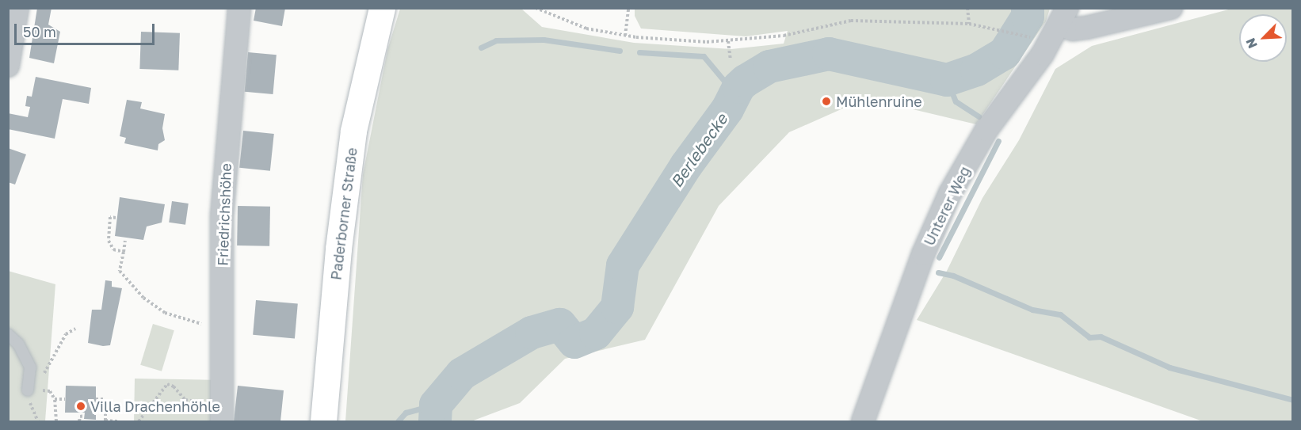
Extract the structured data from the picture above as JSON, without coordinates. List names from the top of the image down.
{
  "streets": {
    "main road": ["Paderborner Straße"],
    "street": ["Unterer Weg", "Friedrichshöhe"]
  },
  "water": ["Berlebecke"],
  "places": ["Mühlenruine", "Villa Drachenhöhle"],
  "scale_bar": "50 m",
  "north": "bottom left"
}
